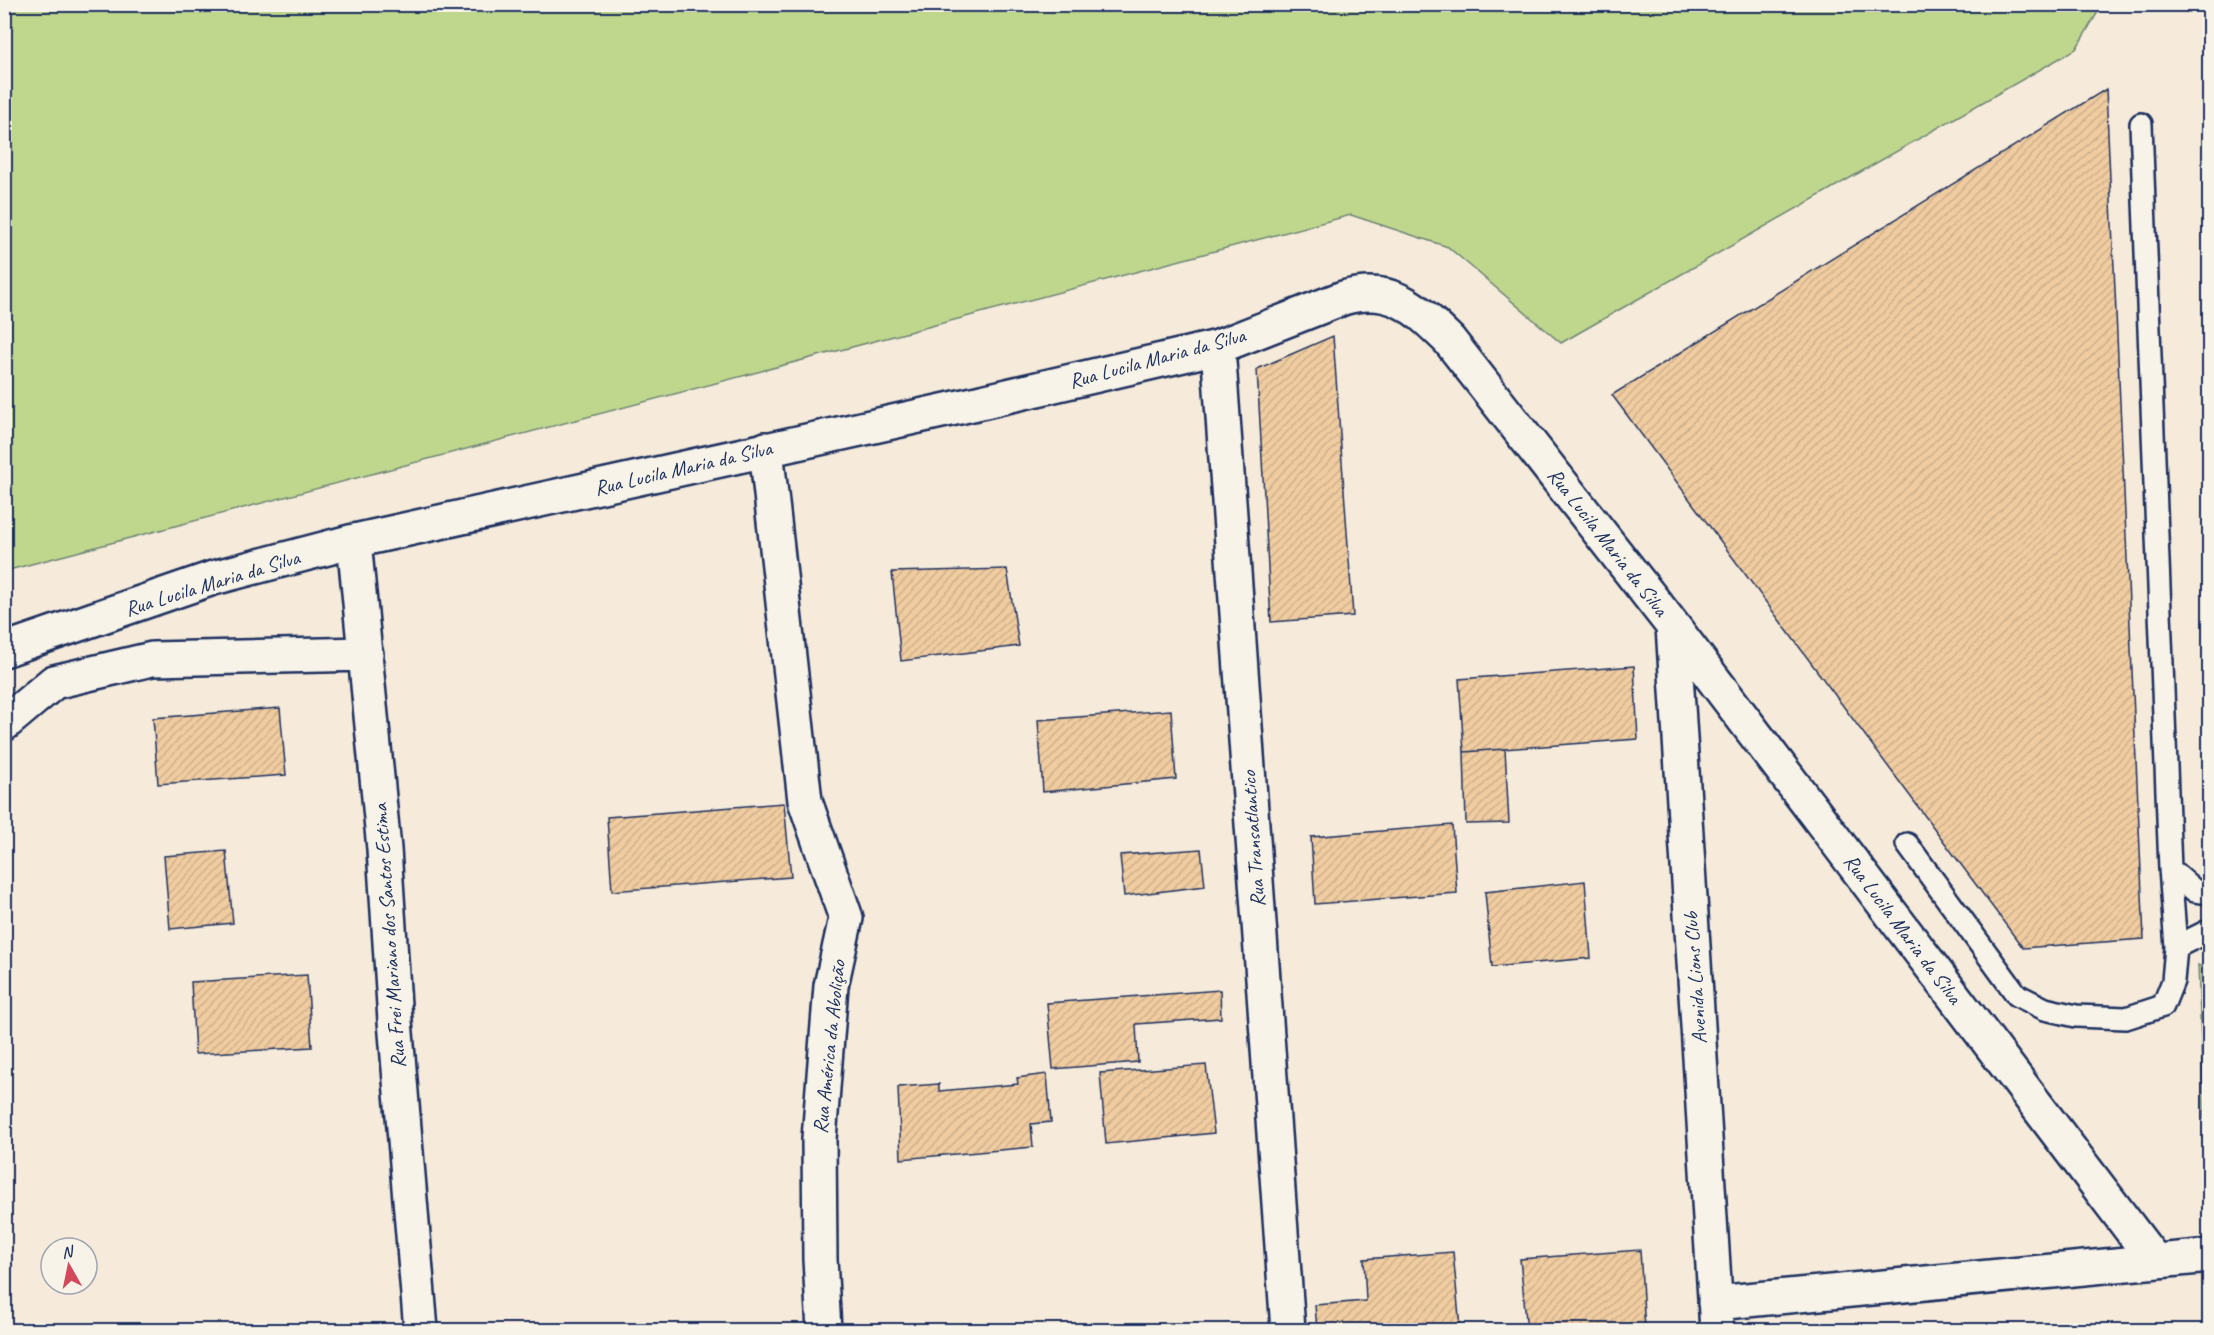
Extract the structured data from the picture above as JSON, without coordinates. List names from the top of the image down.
{
  "streets": {
    "street": [
      "Rua Lucila Maria da Silva",
      "Rua Transatlantico",
      "Rua Frei Mariano dos Santos Estima",
      "Avenida Lions Club",
      "Rua América da Abolição"
    ]
  },
  "crossings": [
    ["Rua Lucila Maria da Silva", "Rua Transatlantico"],
    ["Rua Lucila Maria da Silva", "Rua Frei Mariano dos Santos Estima"],
    ["Rua Lucila Maria da Silva", "Avenida Lions Club"],
    ["Rua Lucila Maria da Silva", "Rua América da Abolição"]
  ],
  "north": "top"
}
